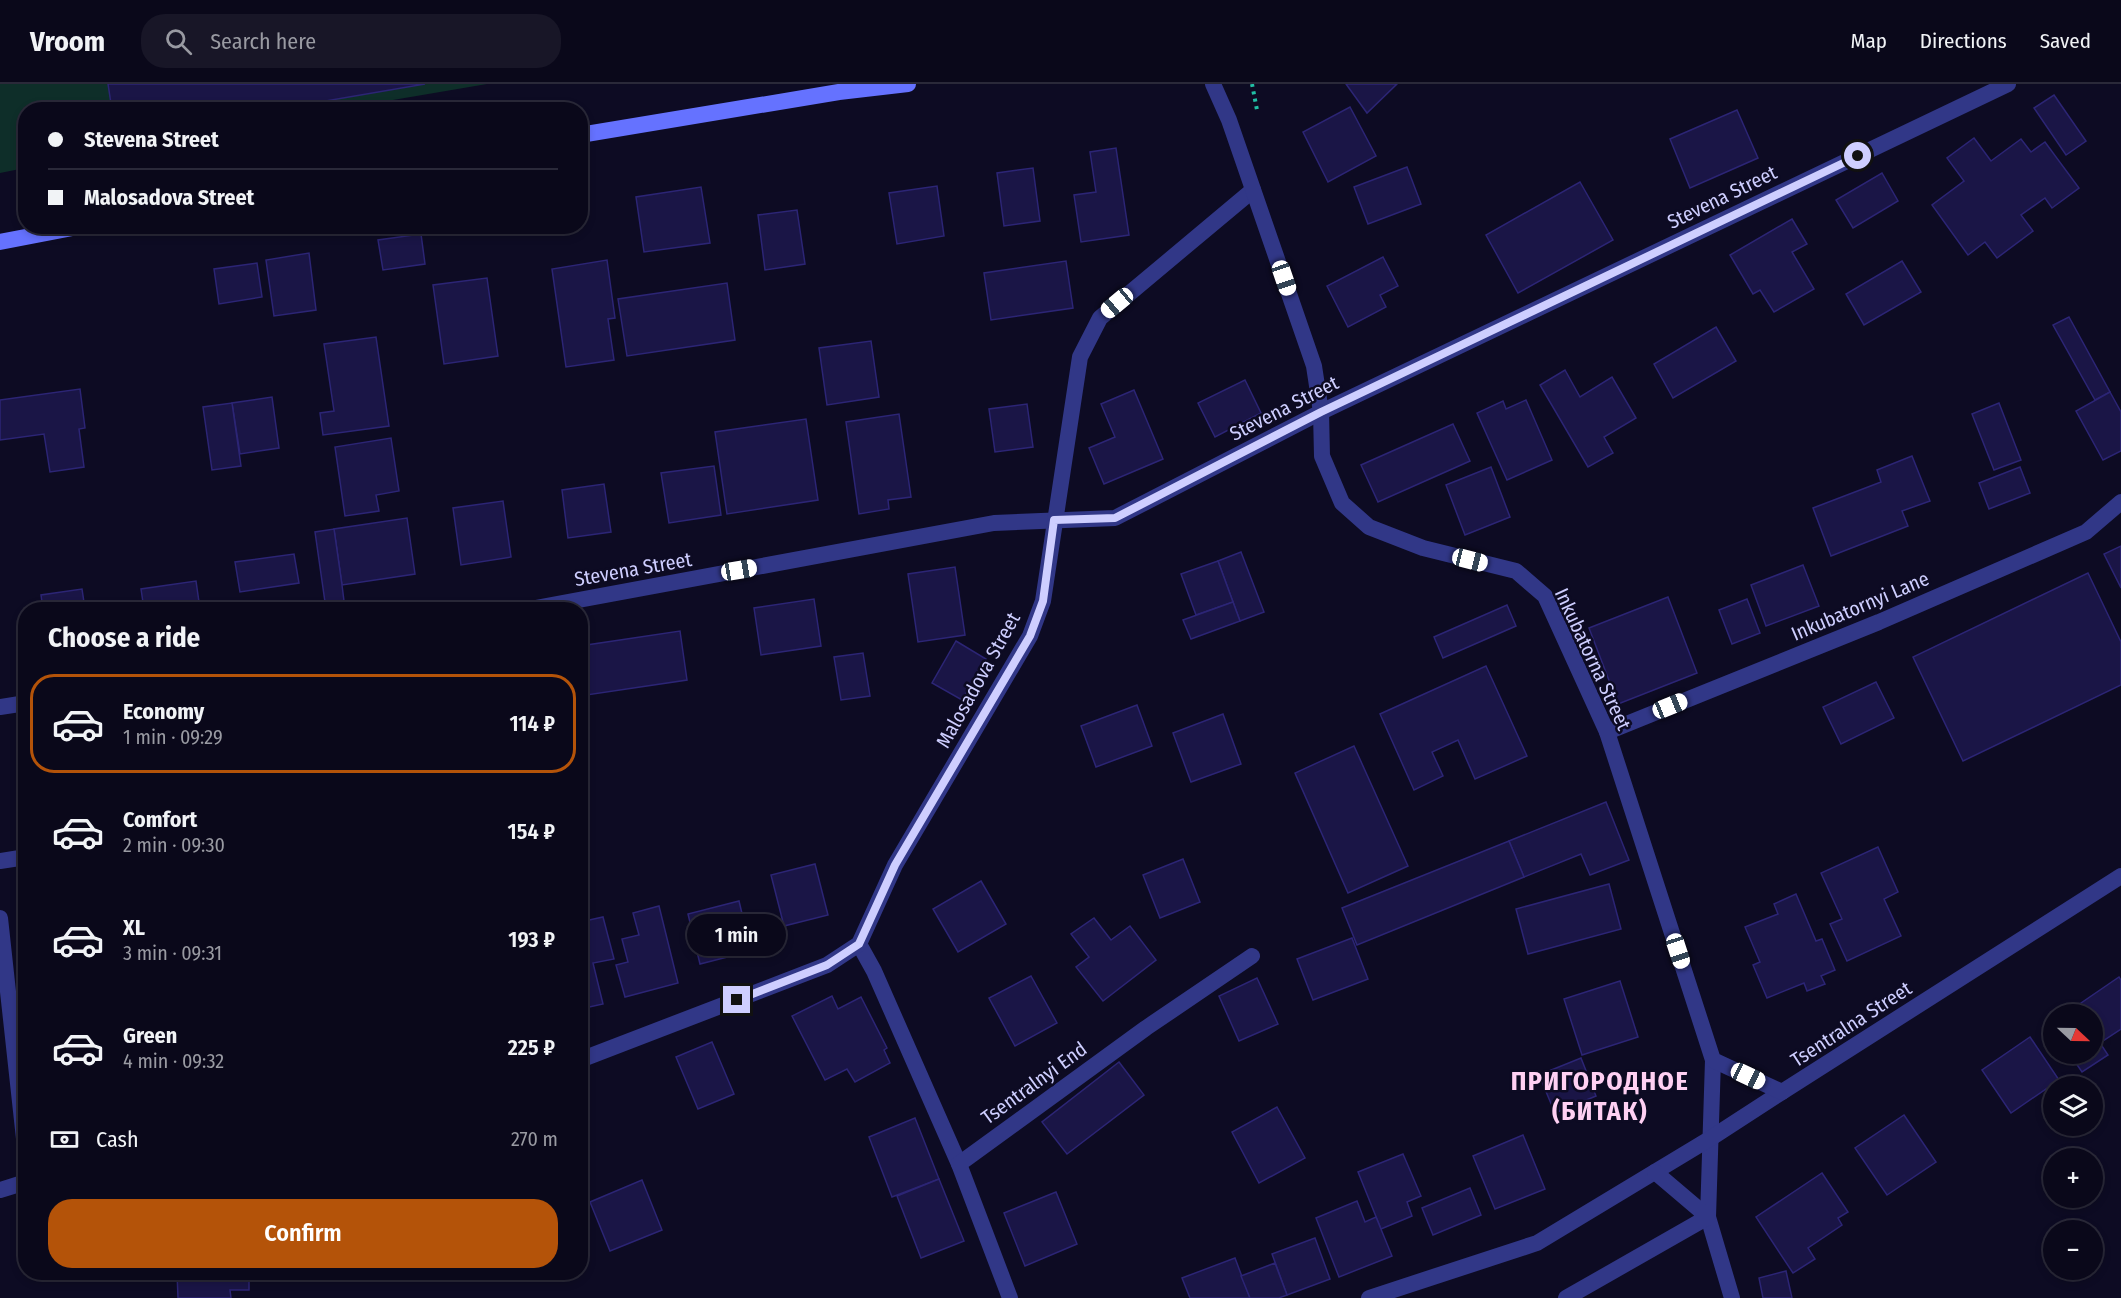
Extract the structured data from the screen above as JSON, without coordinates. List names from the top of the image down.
{
  "streets": {
    "street": [
      "Stevena Street",
      "Inkubatornyi Lane",
      "Inkubatorna Street",
      "Malosadova Street",
      "Tsentralna Street",
      "Tsentralnyi End"
    ]
  },
  "crossings": [
    ["Stevena Street", "Inkubatorna Street"],
    ["Stevena Street", "Malosadova Street"],
    ["Inkubatornyi Lane", "Inkubatorna Street"],
    ["Inkubatorna Street", "Malosadova Street"],
    ["Inkubatorna Street", "Tsentralna Street"]
  ],
  "districts": ["ПРИГОРОДНОЕ (БИТАК)"],
  "north": "right",
  "page": {
    "header": "Vroom",
    "search": "Search here",
    "nav": ["Map", "Directions", "Saved"],
    "banner": ["Stevena Street", "Malosadova Street"],
    "heading": "Choose a ride",
    "list": [
      {
        "name": "Economy",
        "note": "1 min · 09:29",
        "value": "114 ₽"
      },
      {
        "name": "Comfort",
        "note": "2 min · 09:30",
        "value": "154 ₽"
      },
      {
        "name": "XL",
        "note": "3 min · 09:31",
        "value": "193 ₽"
      },
      {
        "name": "Green",
        "note": "4 min · 09:32",
        "value": "225 ₽"
      }
    ],
    "bubble": "1 min",
    "map_buttons": ["+", "−"],
    "pay": ["Cash", "270 m"],
    "buttons": "Confirm"
  }
}
